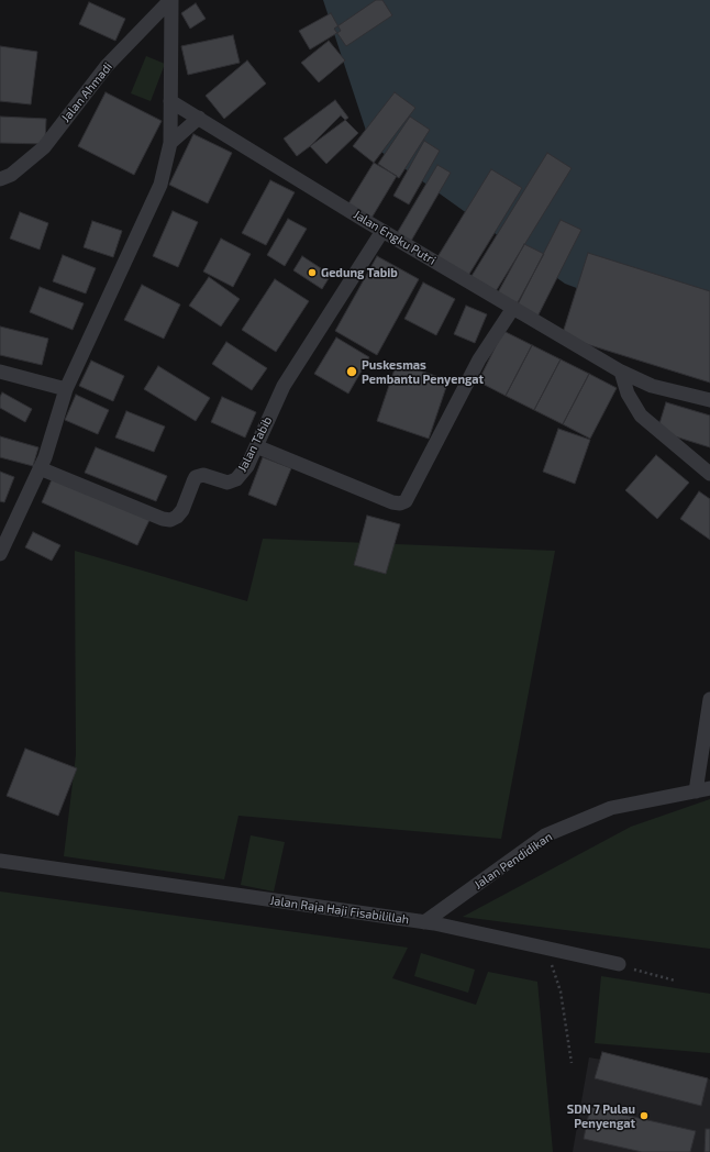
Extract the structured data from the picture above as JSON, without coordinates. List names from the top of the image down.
{
  "streets": {
    "street": [
      "Jalan Ahmadi",
      "Jalan Engku Putri",
      "Jalan Tabib",
      "Jalan Pendidikan",
      "Jalan Raja Haji Fisabilillah"
    ]
  },
  "crossings": [
    ["Jalan Engku Putri", "Jalan Tabib"],
    ["Jalan Pendidikan", "Jalan Raja Haji Fisabilillah"]
  ],
  "places": ["Gedung Tabib", "Puskesmas Pembantu Penyengat", "SDN 7 Pulau Penyengat"]
}
